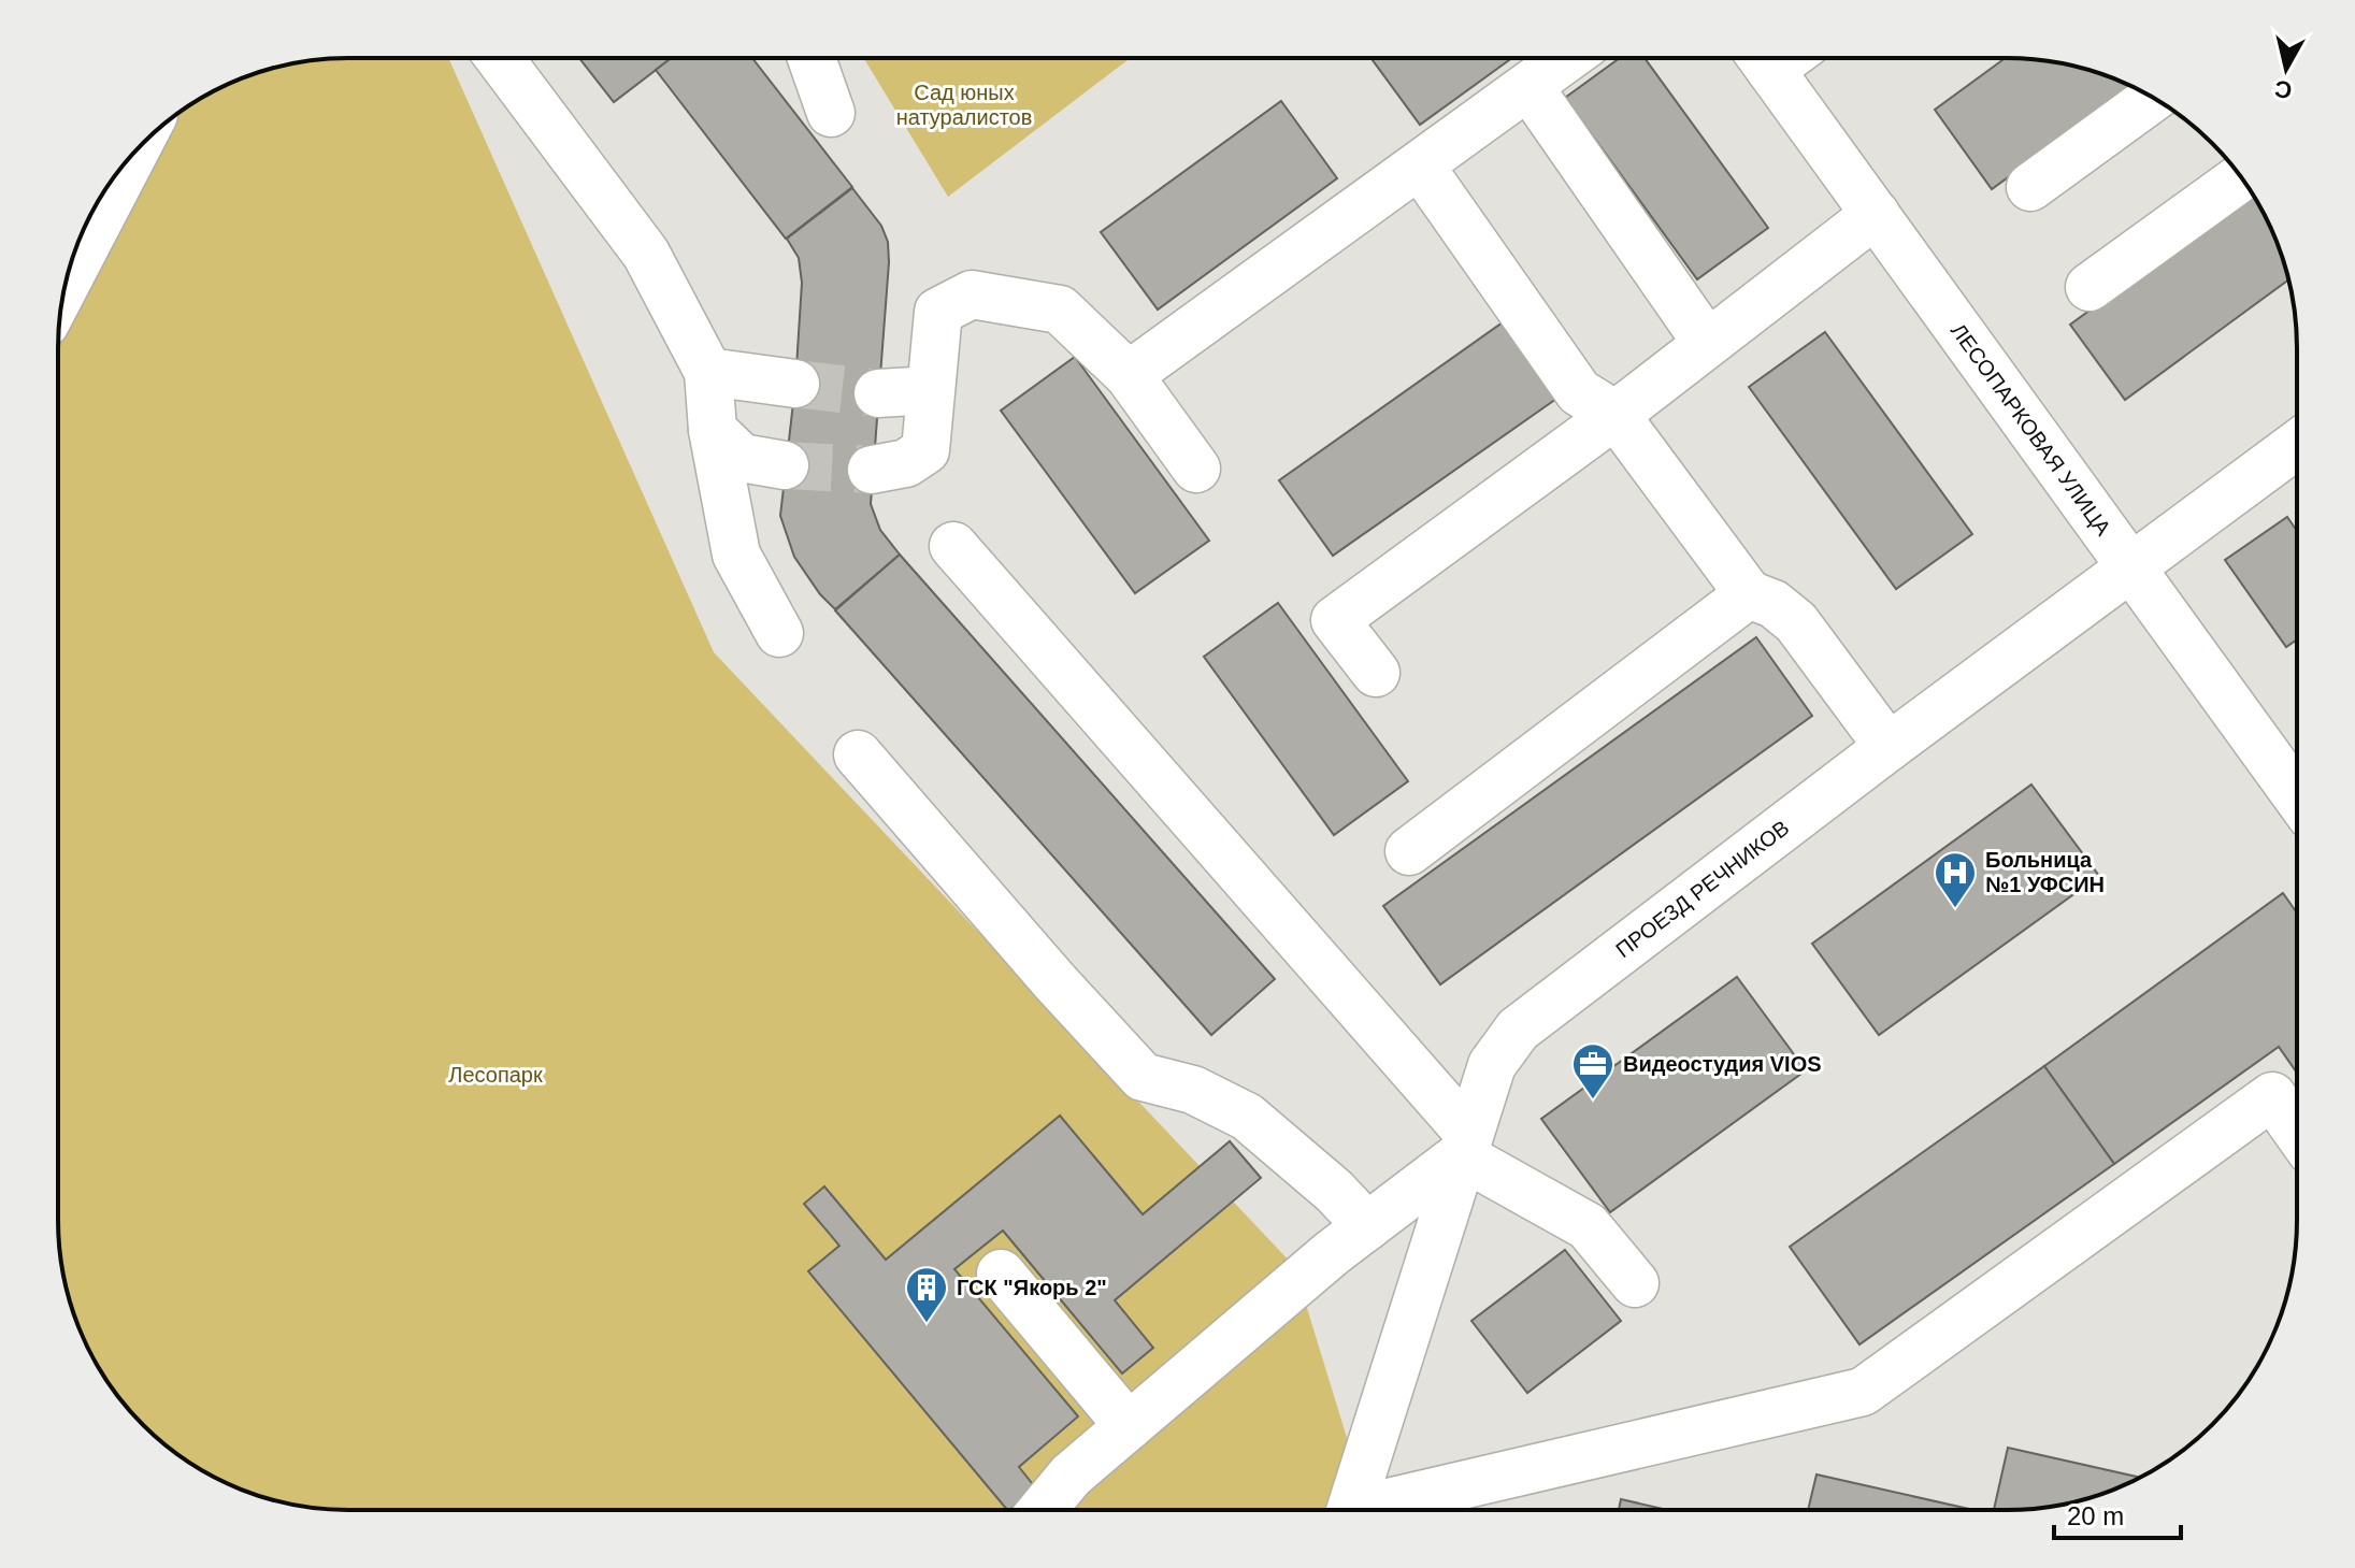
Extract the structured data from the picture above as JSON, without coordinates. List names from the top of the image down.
{
  "streets": {
    "street": ["ЛЕСОПАРКОВАЯ УЛИЦА", "ПРОЕЗД РЕЧНИКОВ"]
  },
  "crossings": [
    ["ЛЕСОПАРКОВАЯ УЛИЦА", "ПРОЕЗД РЕЧНИКОВ"]
  ],
  "parks": ["Сад юных натуралистов", "Лесопарк"],
  "places": {
    "hospital": ["Больница №1 УФСИН"],
    "office": ["Видеостудия VIOS"],
    "building": ["ГСК \"Якорь 2\""]
  },
  "scale_bar": "20 m",
  "north": "bottom"
}
